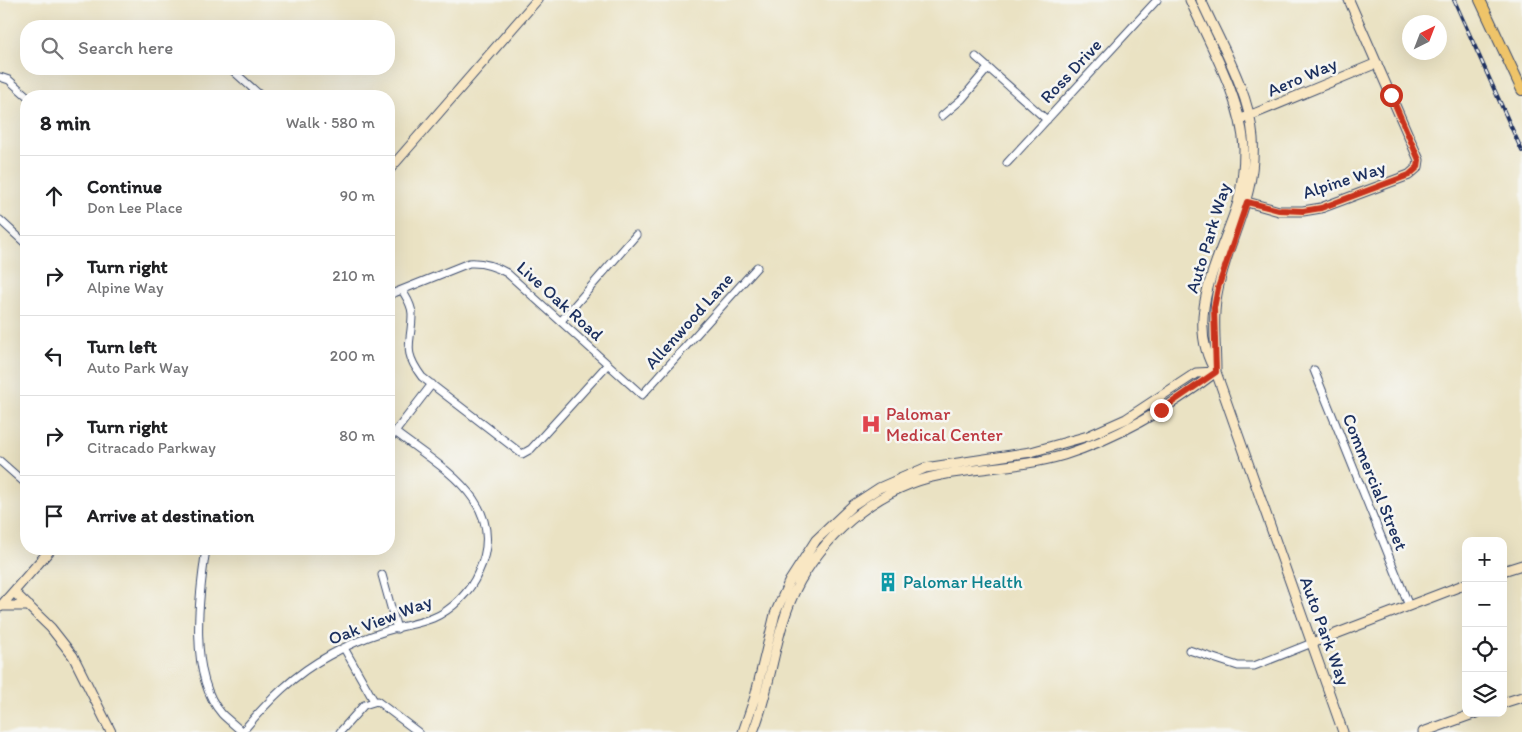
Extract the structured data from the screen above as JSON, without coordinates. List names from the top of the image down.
{
  "streets": {
    "main road": ["Aero Way", "Alpine Way", "Auto Park Way"],
    "street": [
      "Ross Drive",
      "Live Oak Road",
      "Allenwood Lane",
      "Commercial Street",
      "Oak View Way"
    ]
  },
  "crossings": [
    ["Aero Way", "Alpine Way"],
    ["Aero Way", "Auto Park Way"],
    ["Alpine Way", "Auto Park Way"],
    ["Live Oak Road", "Allenwood Lane"]
  ],
  "places": {
    "hospital": ["Palomar Medical Center"],
    "building": ["Palomar Health"]
  },
  "north": "top right",
  "page": {
    "search": "Search here",
    "heading": ["8 min", "Walk · 580 m"],
    "list": [
      ["Continue", "Don Lee Place", "90 m"],
      ["Turn right", "Alpine Way", "210 m"],
      ["Turn left", "Auto Park Way", "200 m"],
      ["Turn right", "Citracado Parkway", "80 m"],
      "Arrive at destination"
    ],
    "map_buttons": ["+", "−"]
  }
}
